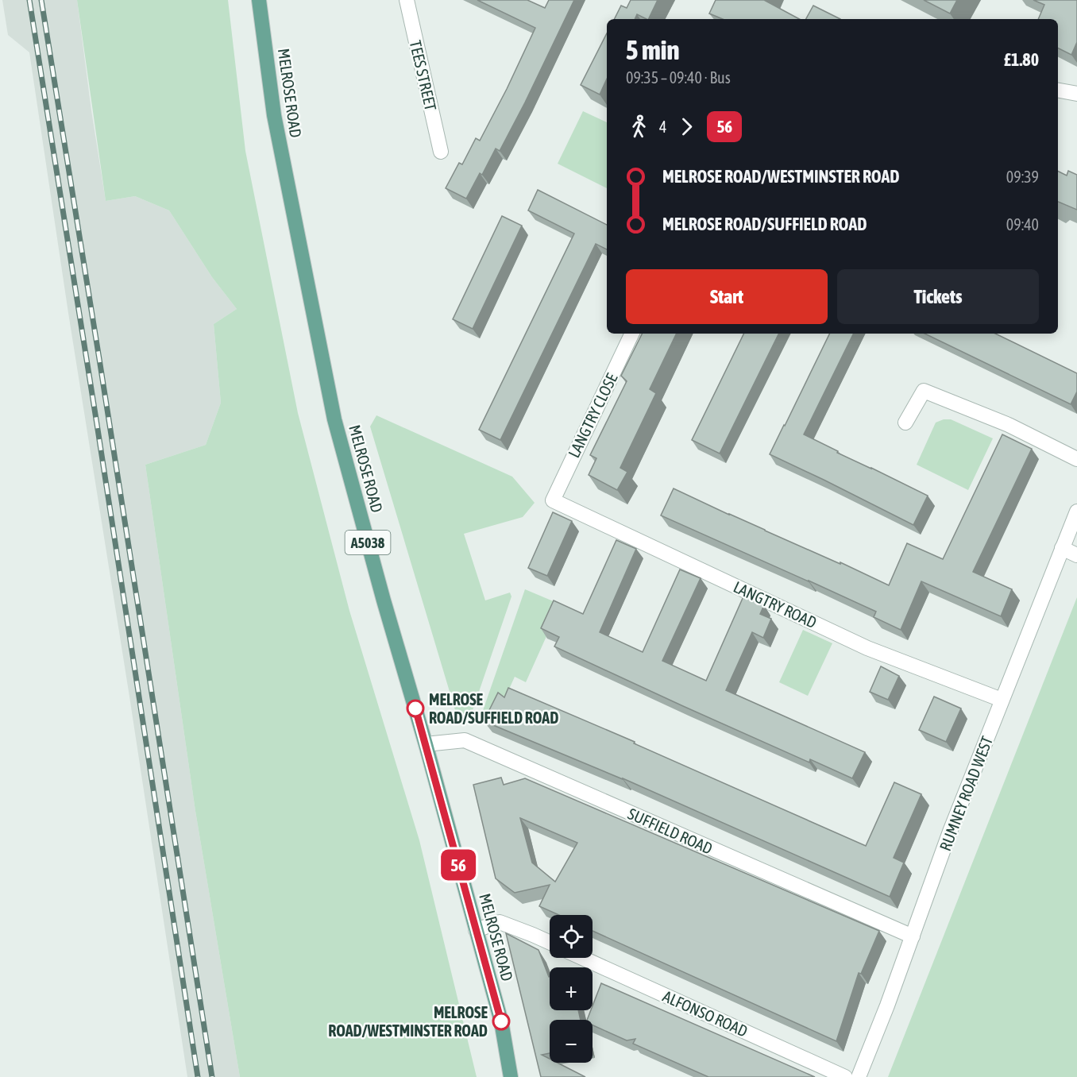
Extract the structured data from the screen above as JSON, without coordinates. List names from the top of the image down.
{
  "streets": {
    "main road": ["MELROSE ROAD", "A5038"],
    "street": [
      "TEES STREET",
      "LANGTRY CLOSE",
      "LANGTRY ROAD",
      "RUMNEY ROAD WEST",
      "SUFFIELD ROAD",
      "ALFONSO ROAD"
    ]
  },
  "crossings": [
    ["MELROSE ROAD", "SUFFIELD ROAD"],
    ["LANGTRY CLOSE", "LANGTRY ROAD"],
    ["LANGTRY ROAD", "RUMNEY ROAD WEST"],
    ["RUMNEY ROAD WEST", "SUFFIELD ROAD"]
  ],
  "places": ["MELROSE ROAD/SUFFIELD ROAD", "MELROSE ROAD/WESTMINSTER ROAD"],
  "lines": ["bus line 56"],
  "page": {
    "on_map": "56",
    "heading": ["5 min", "09:35 – 09:40 · Bus", "£1.80"],
    "legs": ["4", "56"],
    "list": [
      {
        "name": "MELROSE ROAD/WESTMINSTER ROAD",
        "value": "09:39"
      },
      {
        "name": "MELROSE ROAD/SUFFIELD ROAD",
        "value": "09:40"
      }
    ],
    "buttons": ["Start", "Tickets"],
    "map_buttons": ["+", "−"]
  }
}
